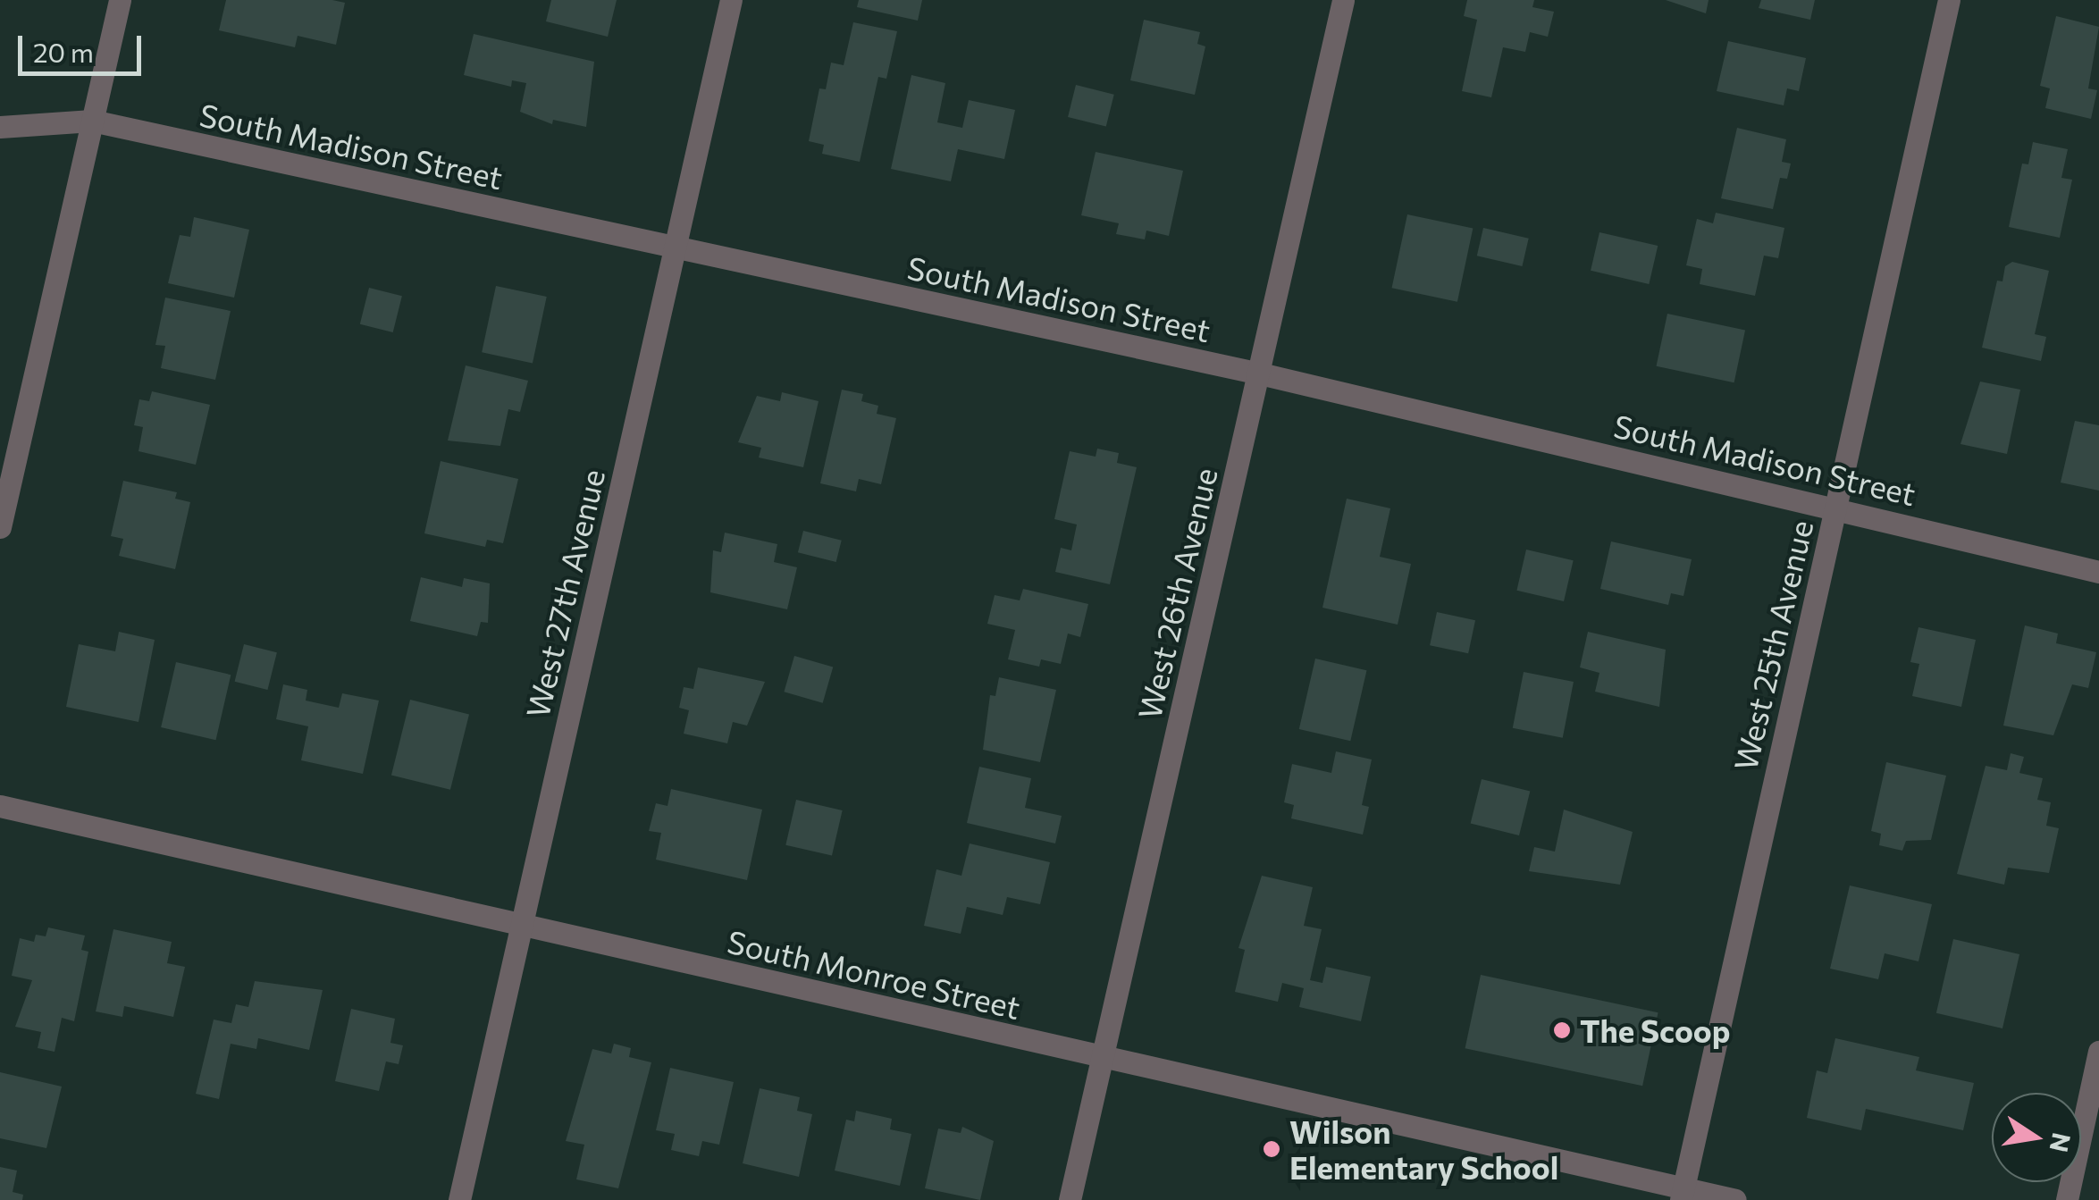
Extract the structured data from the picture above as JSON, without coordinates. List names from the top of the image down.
{
  "streets": {
    "street": [
      "South Madison Street",
      "West 27th Avenue",
      "West 26th Avenue",
      "West 25th Avenue",
      "South Monroe Street"
    ]
  },
  "crossings": [
    ["South Madison Street", "West 27th Avenue"],
    ["South Madison Street", "West 26th Avenue"],
    ["South Madison Street", "West 25th Avenue"],
    ["West 27th Avenue", "South Monroe Street"],
    ["West 26th Avenue", "South Monroe Street"],
    ["West 25th Avenue", "South Monroe Street"]
  ],
  "places": ["The Scoop", "Wilson Elementary School"],
  "scale_bar": "20 m",
  "north": "right"
}
